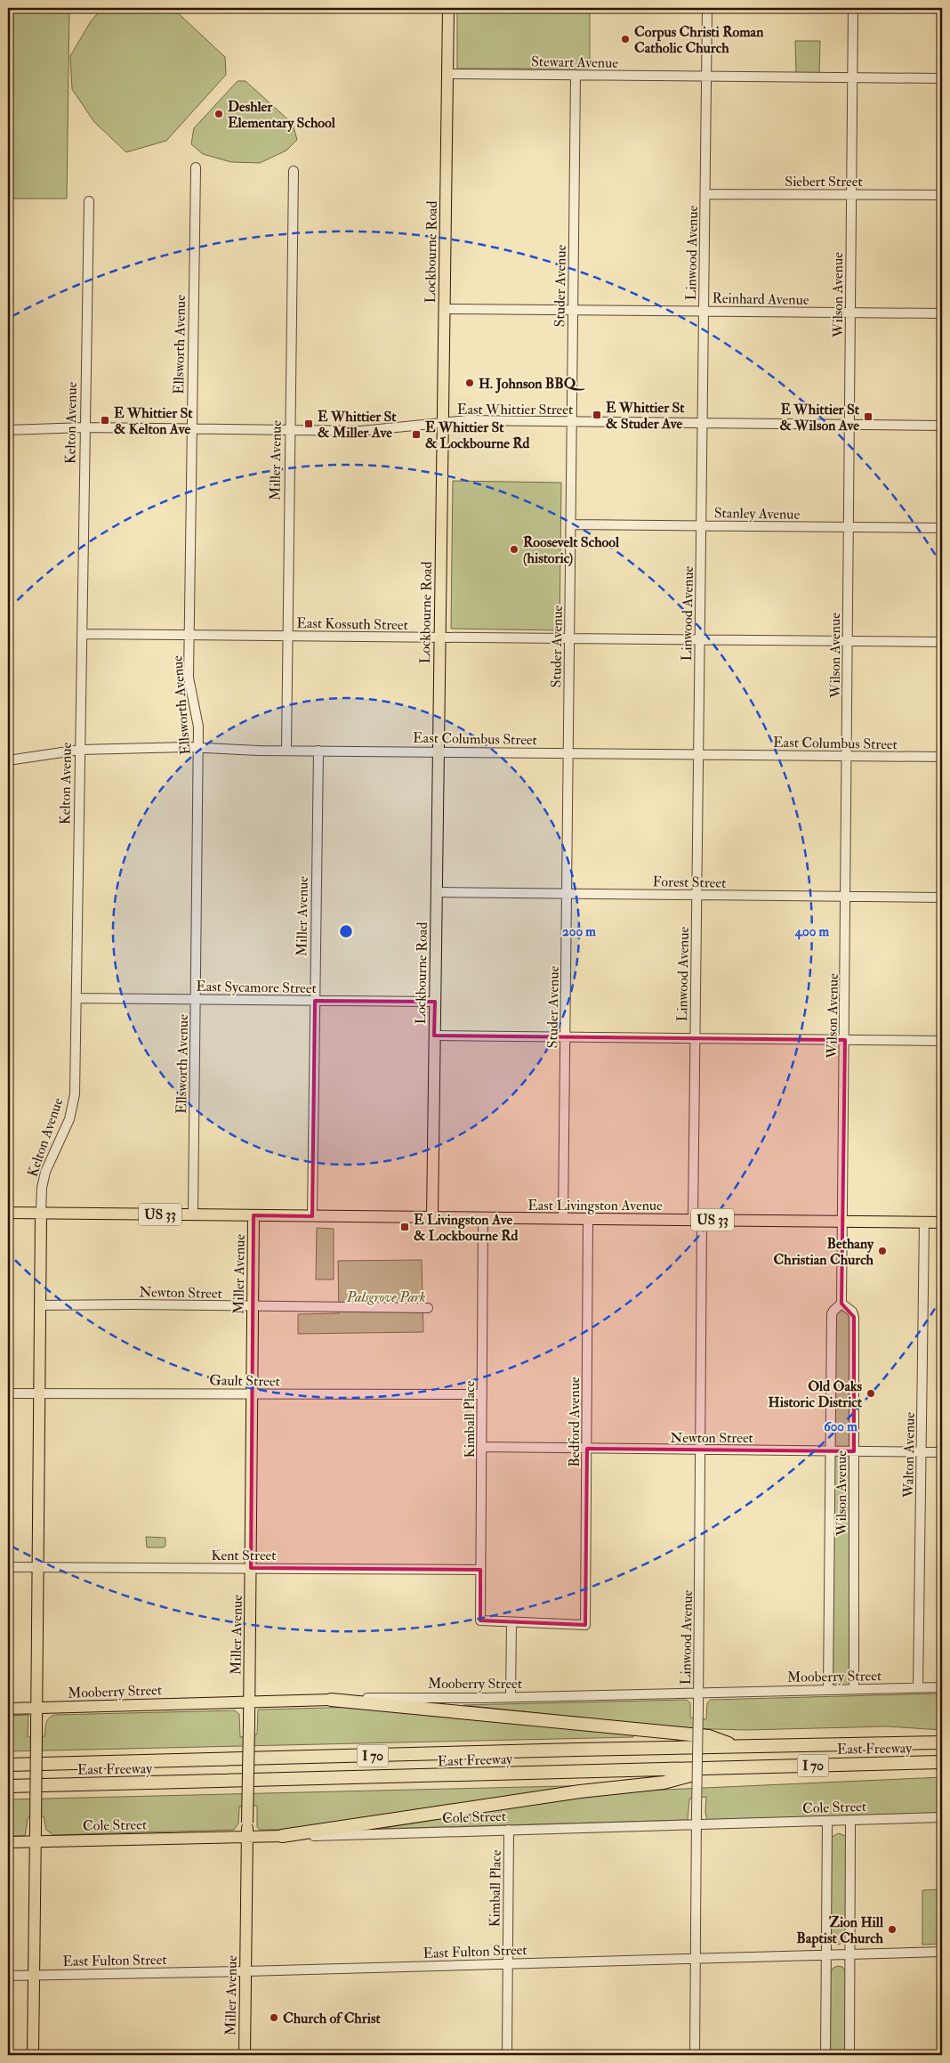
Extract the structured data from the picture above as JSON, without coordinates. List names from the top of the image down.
{
  "streets": {
    "highway": ["East Freeway", "I 70"],
    "main road": [
      "Lockbourne Road",
      "Kelton Avenue",
      "Miller Avenue",
      "East Livingston Avenue",
      "US 33",
      "Mooberry Street",
      "Cole Street"
    ],
    "street": [
      "Stewart Avenue",
      "Siebert Street",
      "Linwood Avenue",
      "Studer Avenue",
      "Wilson Avenue",
      "Reinhard Avenue",
      "Ellsworth Avenue",
      "East Whittier Street",
      "Stanley Avenue",
      "East Kossuth Street",
      "East Columbus Street",
      "Forest Street",
      "East Sycamore Street",
      "Newton Street",
      "Gault Street",
      "Kimball Place",
      "Bedford Avenue",
      "Walton Avenue",
      "Kent Street",
      "East Fulton Street"
    ]
  },
  "crossings": [
    ["Stewart Avenue", "Lockbourne Road"],
    ["Stewart Avenue", "Linwood Avenue"],
    ["Stewart Avenue", "Studer Avenue"],
    ["Stewart Avenue", "Wilson Avenue"],
    ["Siebert Street", "Linwood Avenue"],
    ["Siebert Street", "Wilson Avenue"],
    ["Lockbourne Road", "Reinhard Avenue"],
    ["Lockbourne Road", "East Whittier Street"],
    ["Lockbourne Road", "East Kossuth Street"],
    ["Lockbourne Road", "East Columbus Street"],
    ["Lockbourne Road", "Forest Street"],
    ["Lockbourne Road", "East Sycamore Street"],
    ["Lockbourne Road", "East Livingston Avenue"],
    ["Linwood Avenue", "Reinhard Avenue"],
    ["Linwood Avenue", "East Whittier Street"],
    ["Linwood Avenue", "Stanley Avenue"],
    ["Linwood Avenue", "East Kossuth Street"],
    ["Linwood Avenue", "East Columbus Street"],
    ["Linwood Avenue", "Forest Street"],
    ["Linwood Avenue", "East Livingston Avenue"],
    ["Linwood Avenue", "Newton Street"],
    ["Linwood Avenue", "Mooberry Street"],
    ["Linwood Avenue", "Cole Street"],
    ["Linwood Avenue", "East Fulton Street"],
    ["Studer Avenue", "Reinhard Avenue"],
    ["Studer Avenue", "East Whittier Street"],
    ["Studer Avenue", "Stanley Avenue"],
    ["Studer Avenue", "East Kossuth Street"],
    ["Studer Avenue", "East Columbus Street"],
    ["Studer Avenue", "Forest Street"],
    ["Studer Avenue", "East Livingston Avenue"],
    ["Wilson Avenue", "Reinhard Avenue"],
    ["Wilson Avenue", "East Whittier Street"],
    ["Wilson Avenue", "Stanley Avenue"],
    ["Wilson Avenue", "East Kossuth Street"],
    ["Wilson Avenue", "East Columbus Street"],
    ["Wilson Avenue", "Forest Street"],
    ["Wilson Avenue", "East Livingston Avenue"],
    ["Wilson Avenue", "Newton Street"],
    ["Wilson Avenue", "Mooberry Street"],
    ["Ellsworth Avenue", "East Whittier Street"],
    ["Ellsworth Avenue", "East Kossuth Street"],
    ["Ellsworth Avenue", "East Columbus Street"],
    ["Ellsworth Avenue", "East Sycamore Street"],
    ["Ellsworth Avenue", "East Livingston Avenue"],
    ["East Whittier Street", "Kelton Avenue"],
    ["East Whittier Street", "Miller Avenue"],
    ["Kelton Avenue", "East Kossuth Street"],
    ["Kelton Avenue", "East Columbus Street"],
    ["Kelton Avenue", "East Sycamore Street"],
    ["Kelton Avenue", "East Livingston Avenue"],
    ["Kelton Avenue", "Newton Street"],
    ["Kelton Avenue", "Gault Street"],
    ["Kelton Avenue", "Kent Street"],
    ["Kelton Avenue", "Mooberry Street"],
    ["Kelton Avenue", "Cole Street"],
    ["Kelton Avenue", "East Fulton Street"],
    ["Miller Avenue", "East Kossuth Street"],
    ["Miller Avenue", "East Columbus Street"],
    ["Miller Avenue", "East Sycamore Street"],
    ["Miller Avenue", "East Livingston Avenue"],
    ["Miller Avenue", "Newton Street"],
    ["Miller Avenue", "Gault Street"],
    ["Miller Avenue", "Kent Street"],
    ["Miller Avenue", "Mooberry Street"],
    ["Miller Avenue", "Cole Street"],
    ["Miller Avenue", "East Fulton Street"],
    ["East Livingston Avenue", "Kimball Place"],
    ["East Livingston Avenue", "Bedford Avenue"],
    ["East Livingston Avenue", "Walton Avenue"],
    ["Newton Street", "Kimball Place"],
    ["Newton Street", "Bedford Avenue"],
    ["Newton Street", "Walton Avenue"],
    ["Gault Street", "Kimball Place"],
    ["Kimball Place", "Bedford Avenue"],
    ["Kimball Place", "Kent Street"],
    ["Kimball Place", "Cole Street"],
    ["Kimball Place", "East Fulton Street"],
    ["Walton Avenue", "Mooberry Street"]
  ],
  "parks": ["Palsgrove Park"],
  "places": {
    "other": [
      "Corpus Christi Roman Catholic Church",
      "Deshler Elementary School",
      "H. Johnson BBQ",
      "Roosevelt School (historic)",
      "Bethany Christian Church",
      "Old Oaks Historic District",
      "Zion Hill Baptist Church",
      "Church of Christ"
    ],
    "transit": [
      "E Whittier St & Studer Ave",
      "E Whittier St & Wilson Ave",
      "E Whittier St & Kelton Ave",
      "E Whittier St & Miller Ave",
      "E Whittier St & Lockbourne Rd",
      "E Livingston Ave & Lockbourne Rd"
    ]
  },
  "rings": ["200 m", "400 m", "600 m"]
}
